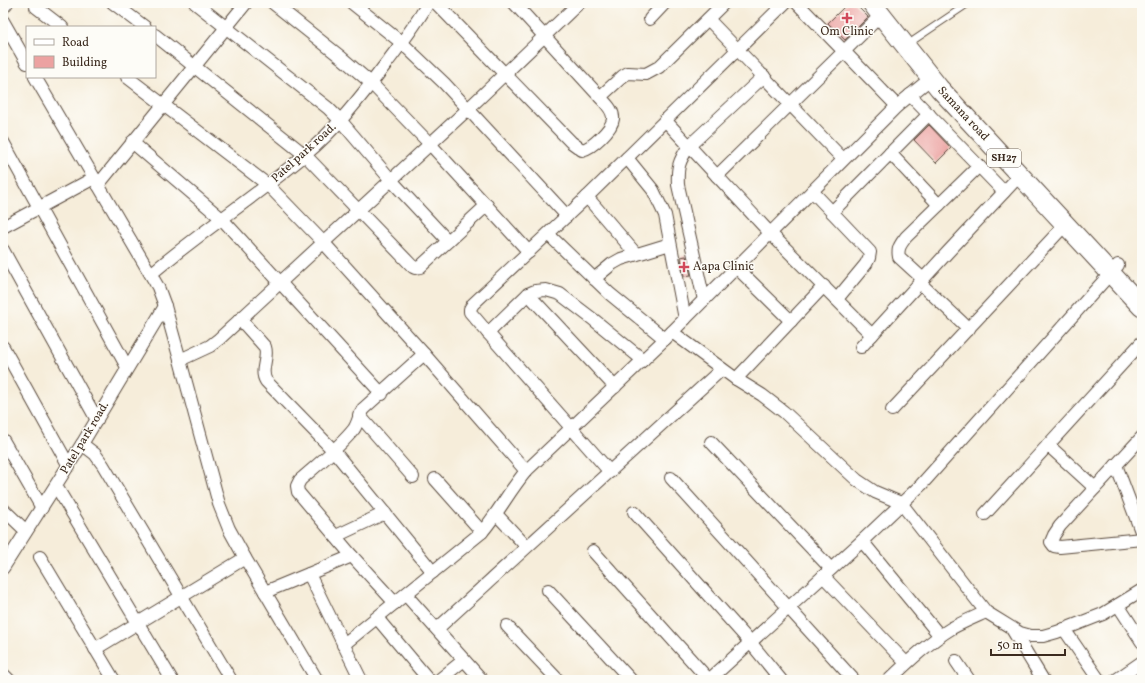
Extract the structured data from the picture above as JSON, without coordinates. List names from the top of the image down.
{
  "streets": {
    "main road": ["Samana road", "SH27"],
    "street": ["Patel park road."]
  },
  "places": {
    "health": ["Om Clinic", "Aapa Clinic"]
  },
  "legend": ["Road", "Building"],
  "scale_bar": "50 m"
}
